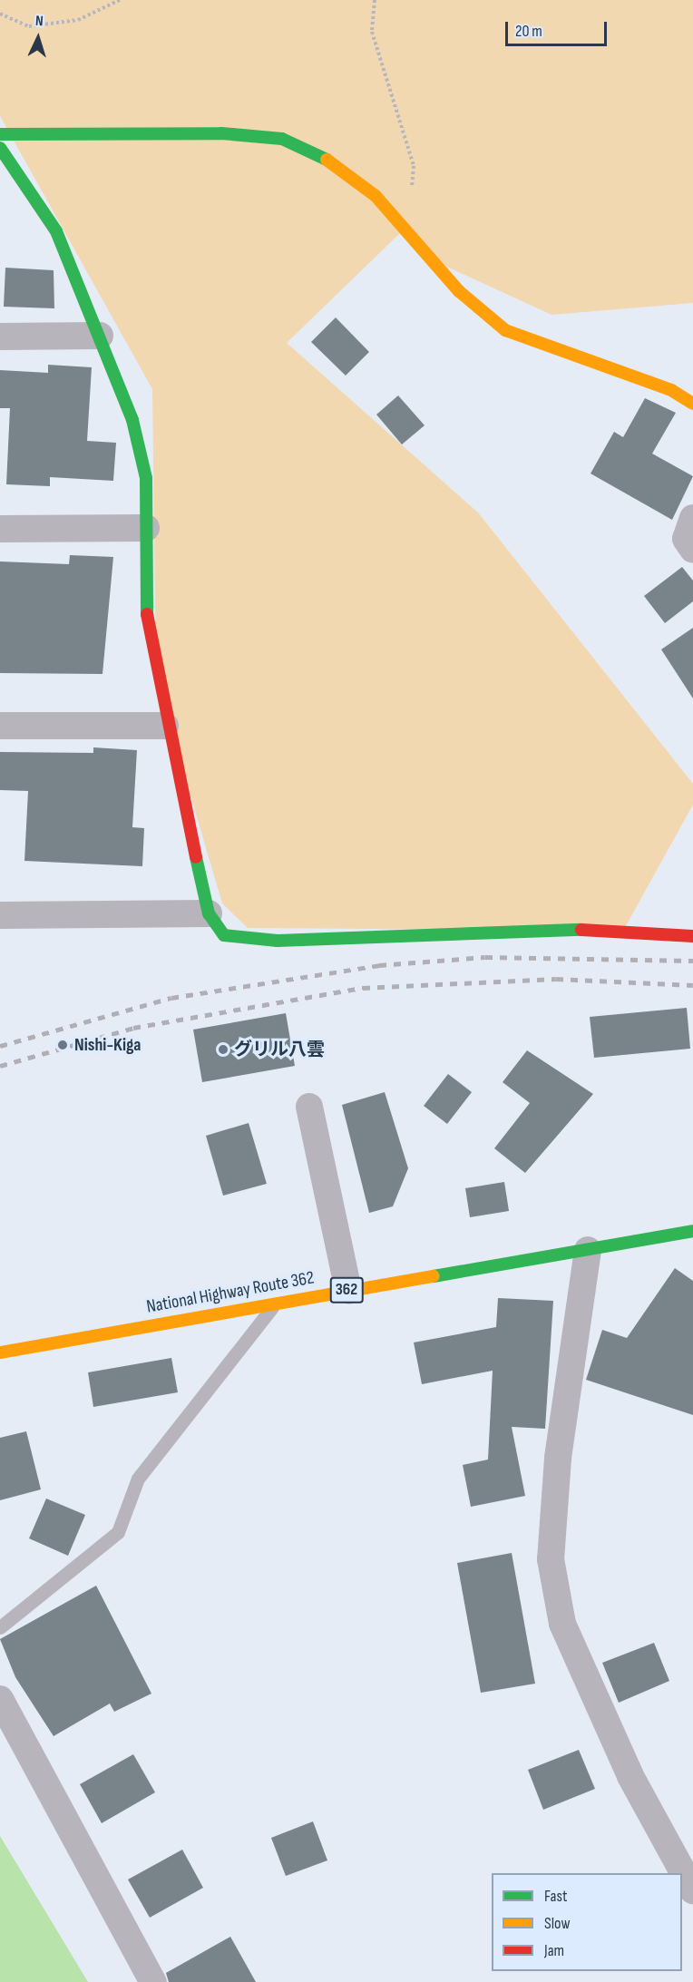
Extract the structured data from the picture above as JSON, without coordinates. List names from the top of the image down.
{
  "streets": {
    "main road": ["362", "National Highway Route 362"]
  },
  "places": ["Nishi-Kiga", "グリル八雲"],
  "legend": ["Fast", "Slow", "Jam"],
  "scale_bar": "20 m",
  "north": "top"
}
